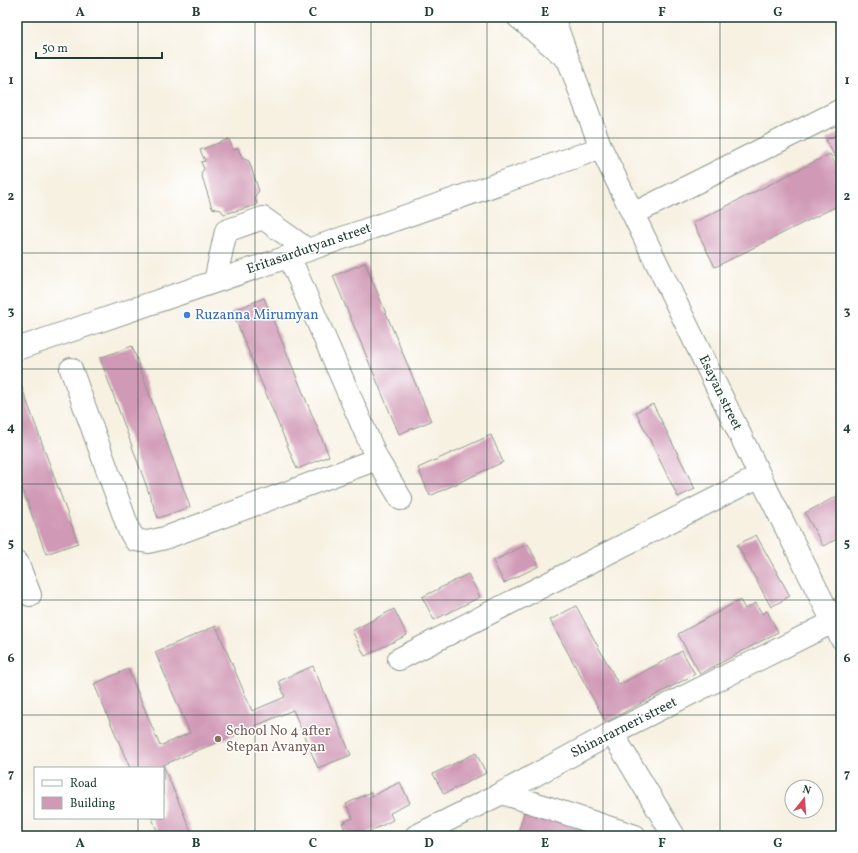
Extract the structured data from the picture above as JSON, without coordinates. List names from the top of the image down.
{
  "streets": {
    "street": ["Eritasardutyan street", "Esayan street", "Shinararneri street"]
  },
  "crossings": [
    ["Eritasardutyan street", "Esayan street"],
    ["Esayan street", "Shinararneri street"]
  ],
  "places": ["Ruzanna Mirumyan", "School No 4 after Stepan Avanyan"],
  "legend": ["Road", "Building"],
  "scale_bar": "50 m",
  "north": "top",
  "grid": {
    "columns": [
      "A",
      "B",
      "C",
      "D",
      "E",
      "F",
      "G"
    ],
    "rows": [
      "1",
      "2",
      "3",
      "4",
      "5",
      "6",
      "7"
    ]
  }
}
